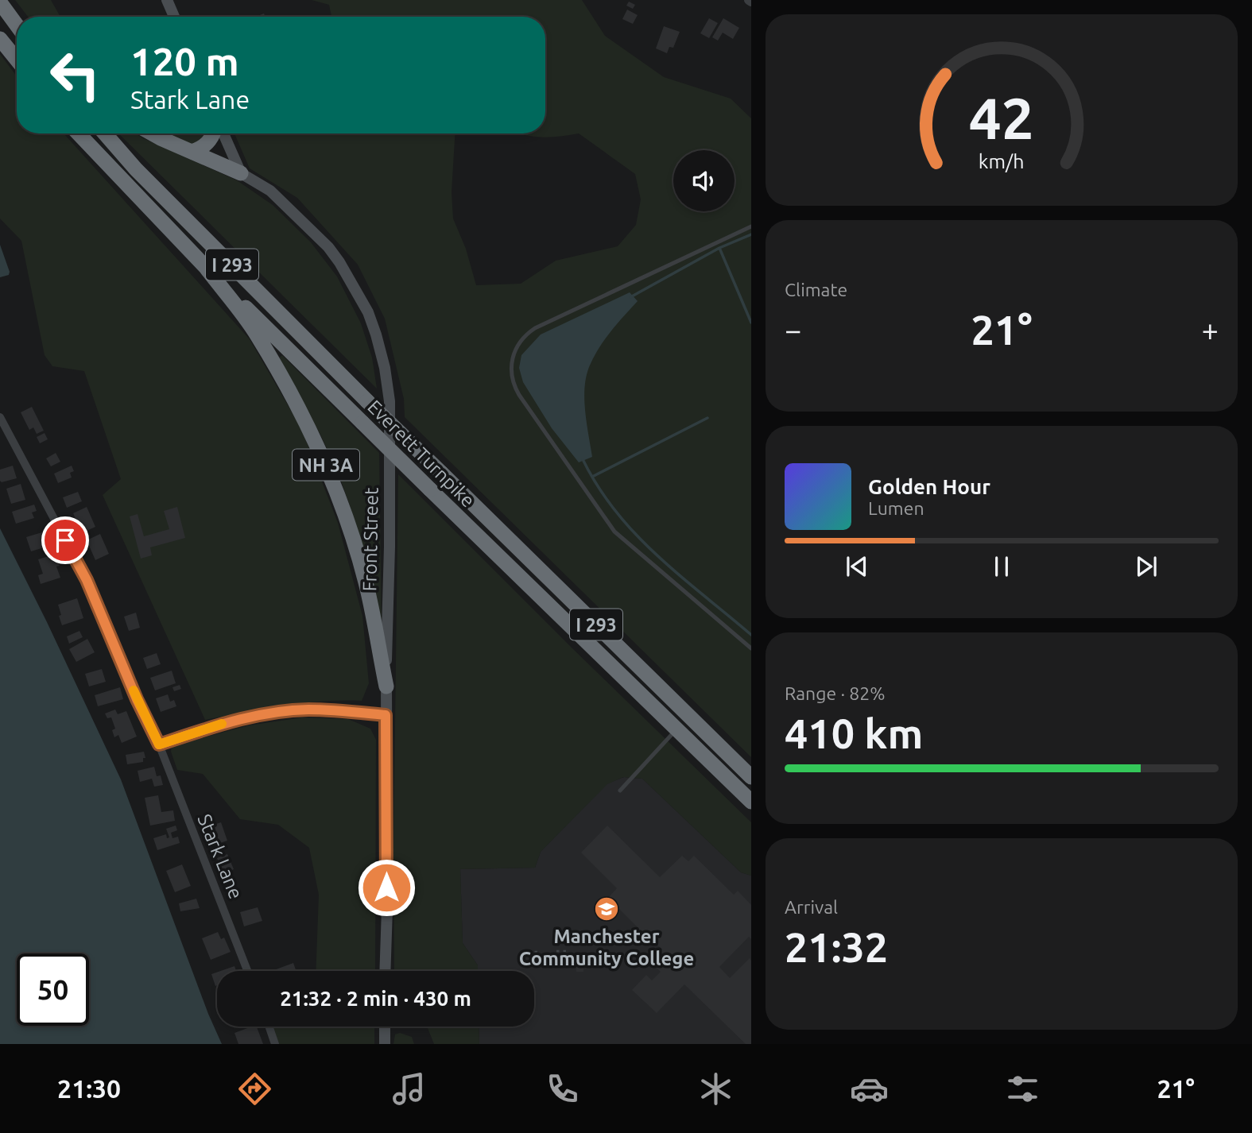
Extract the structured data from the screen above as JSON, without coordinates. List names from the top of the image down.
{
  "streets": {
    "highway": ["I 293", "Everett Turnpike", "NH 3A"],
    "main road": ["Front Street"],
    "street": ["Stark Lane"]
  },
  "crossings": [
    ["Everett Turnpike", "NH 3A"],
    ["NH 3A", "Front Street"]
  ],
  "places": {
    "school or university": ["Manchester Community College"]
  },
  "page": {
    "turn": ["120 m", "Stark Lane"],
    "tile": [
      "Climate",
      ["Range · 82%", "410 km"],
      ["Arrival", "21:32"]
    ],
    "heat": ["−", "21°", "+"],
    "song": ["Golden Hour", "Lumen"],
    "limit": "50",
    "trip": "21:32 · 2 min · 430 m",
    "tabs": ["21:30", "21°"],
    "gauge": ["42", "km/h"]
  }
}
